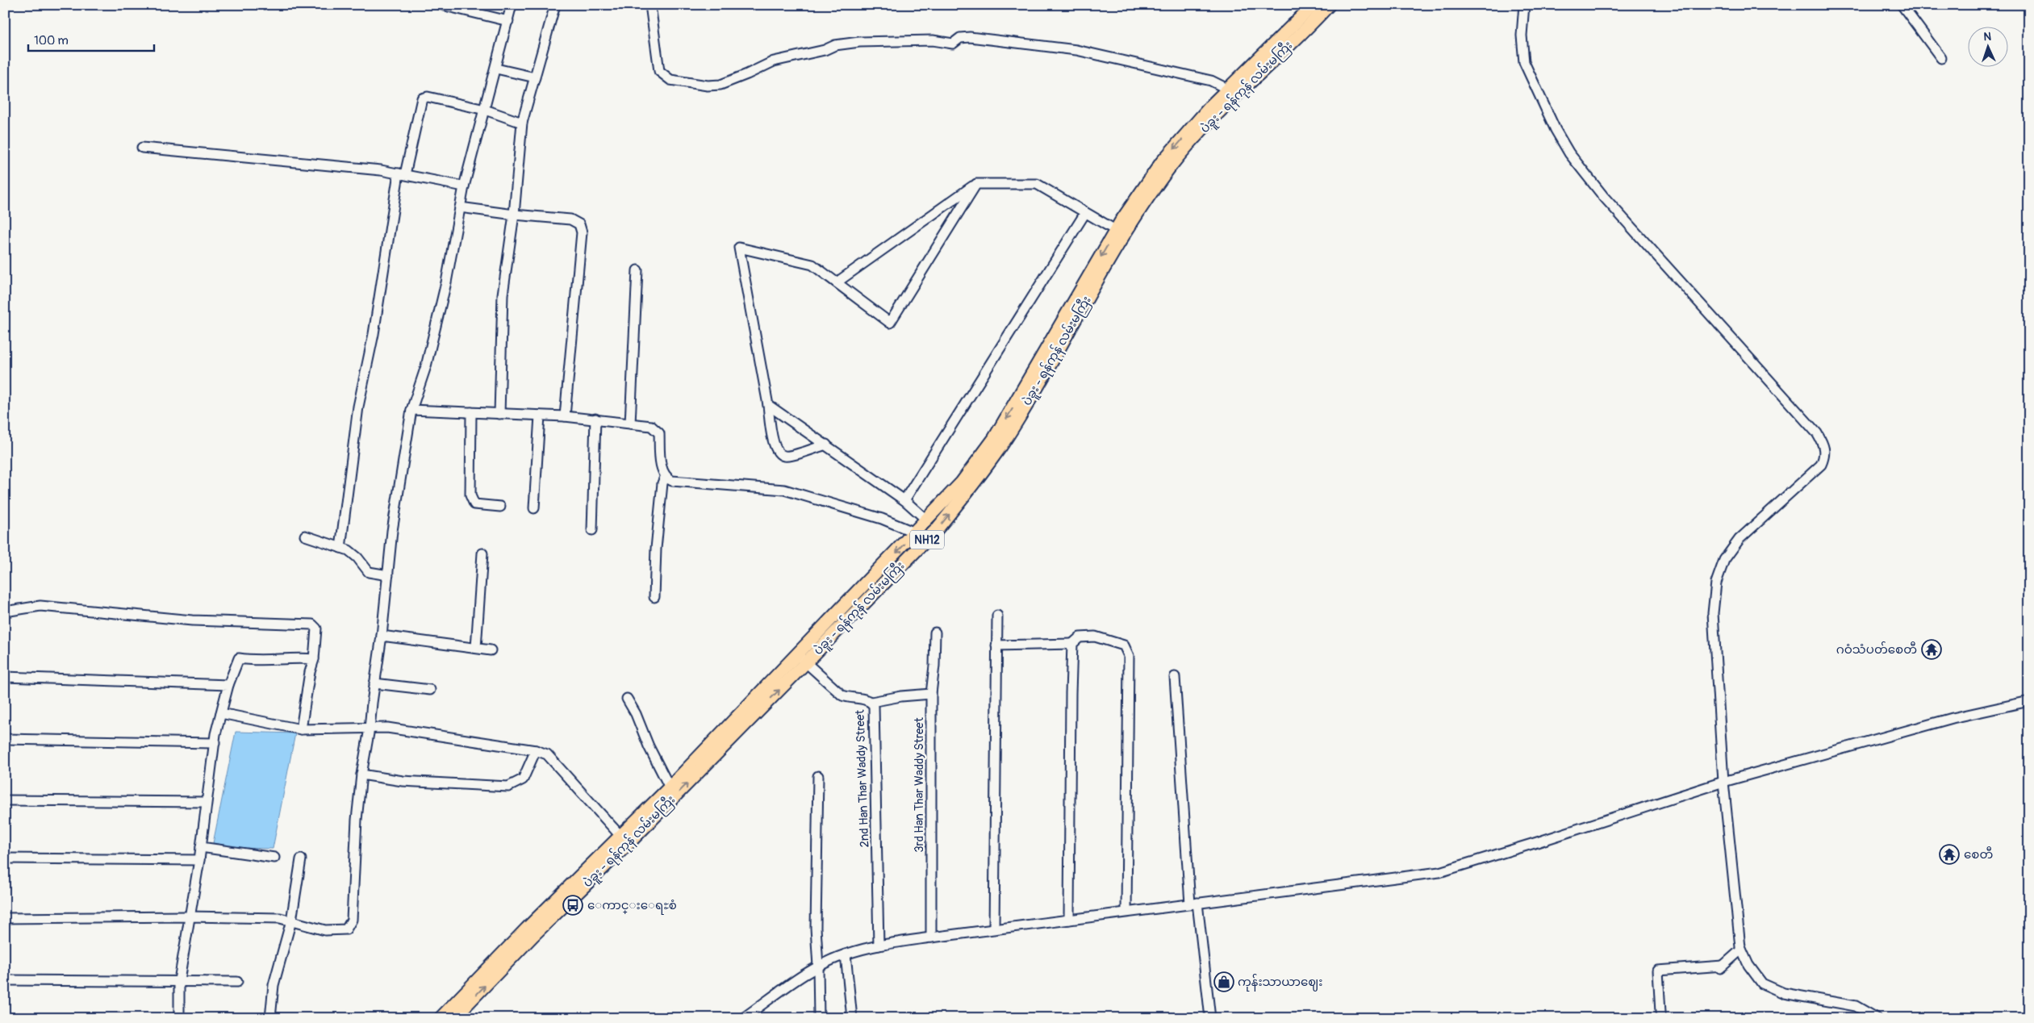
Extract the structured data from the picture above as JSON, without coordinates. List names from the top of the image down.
{
  "streets": {
    "highway": ["ပဲခူး - ရန်ကုန် လမ်းမကြီး", "NH12"],
    "street": ["2nd Han Thar Waddy Street", "3rd Han Thar Waddy Street"]
  },
  "crossings": [
    ["ပဲခူး - ရန်ကုန် လမ်းမကြီး", "2nd Han Thar Waddy Street"]
  ],
  "places": {
    "temple": ["ဂဝံသံပတ်စေတီ", "စေတီ"],
    "bus stop": ["ေကာင္းေရႊစံ"],
    "shop": ["ကုန်းသာယာဈေး"]
  },
  "scale_bar": "100 m",
  "north": "top"
}
